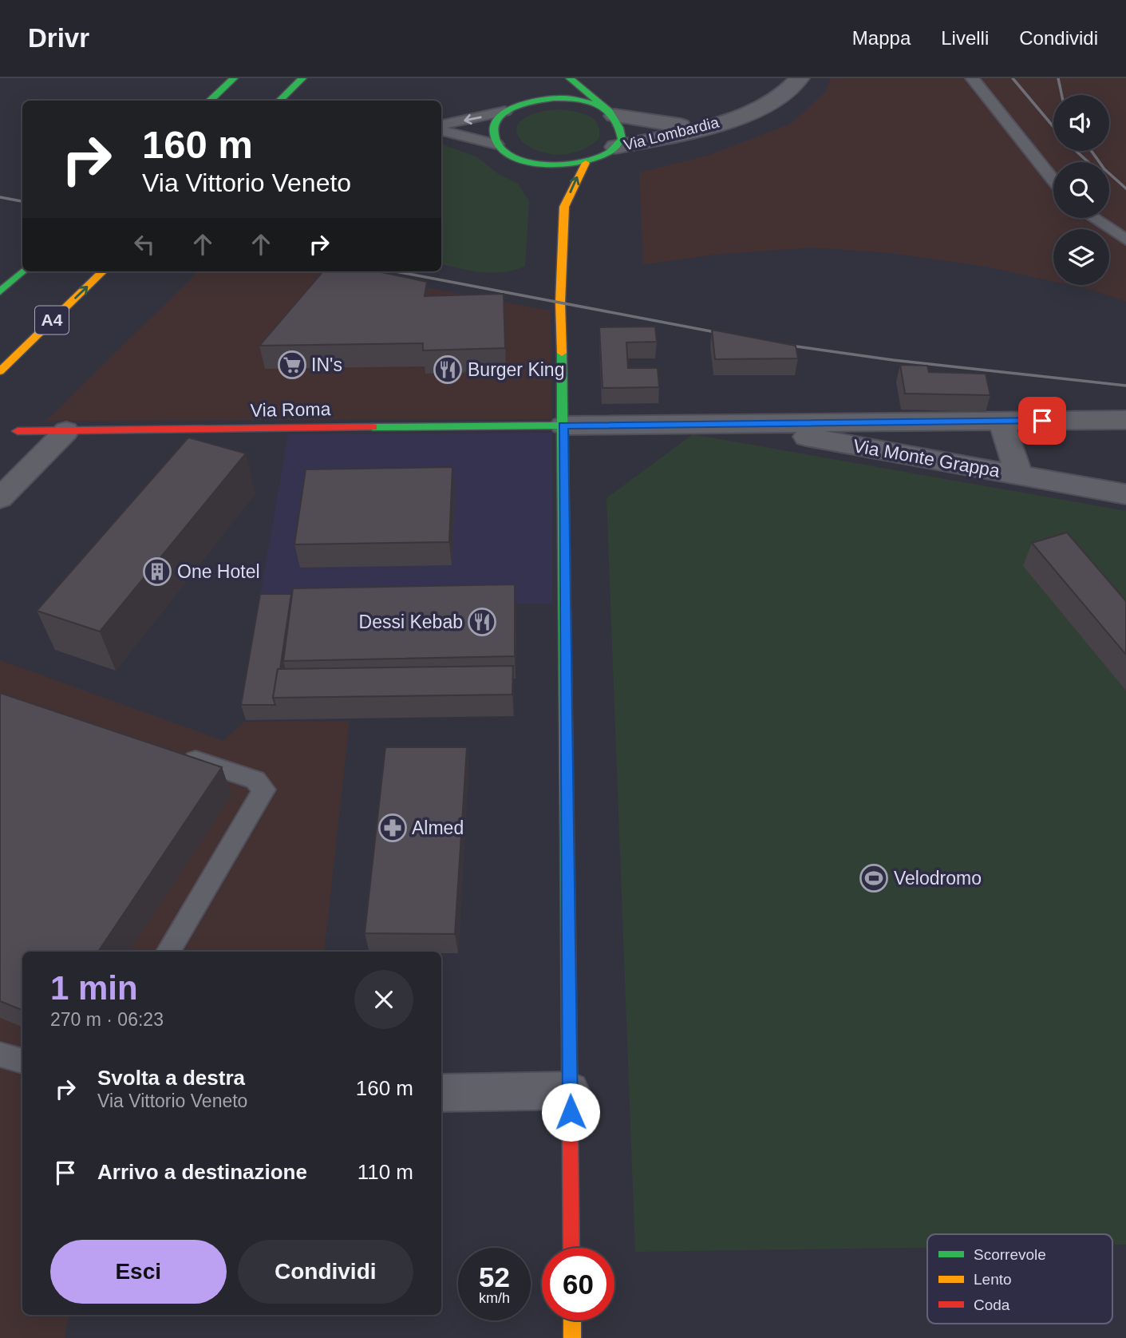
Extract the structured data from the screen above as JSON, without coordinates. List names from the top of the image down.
{
  "streets": {
    "main road": ["A4", "Via Roma"],
    "street": ["Via Lombardia", "Via Monte Grappa"]
  },
  "places": {
    "supermarket": ["IN's"],
    "restaurant": ["Burger King", "Dessi Kebab"],
    "building": ["One Hotel"],
    "pharmacy": ["Almed"],
    "sports": ["Velodromo"]
  },
  "legend": ["Scorrevole", "Lento", "Coda"],
  "page": {
    "header": "Drivr",
    "nav": ["Mappa", "Livelli", "Condividi"],
    "turn": ["160 m", "Via Vittorio Veneto"],
    "heading": ["1 min", "270 m · 06:23"],
    "list": [
      {
        "name": "Svolta a destra",
        "note": "Via Vittorio Veneto",
        "value": "160 m"
      },
      {
        "name": "Arrivo a destinazione",
        "value": "110 m"
      }
    ],
    "buttons": ["Esci", "Condividi"],
    "speed": "52 km/h",
    "limit": "60"
  }
}
